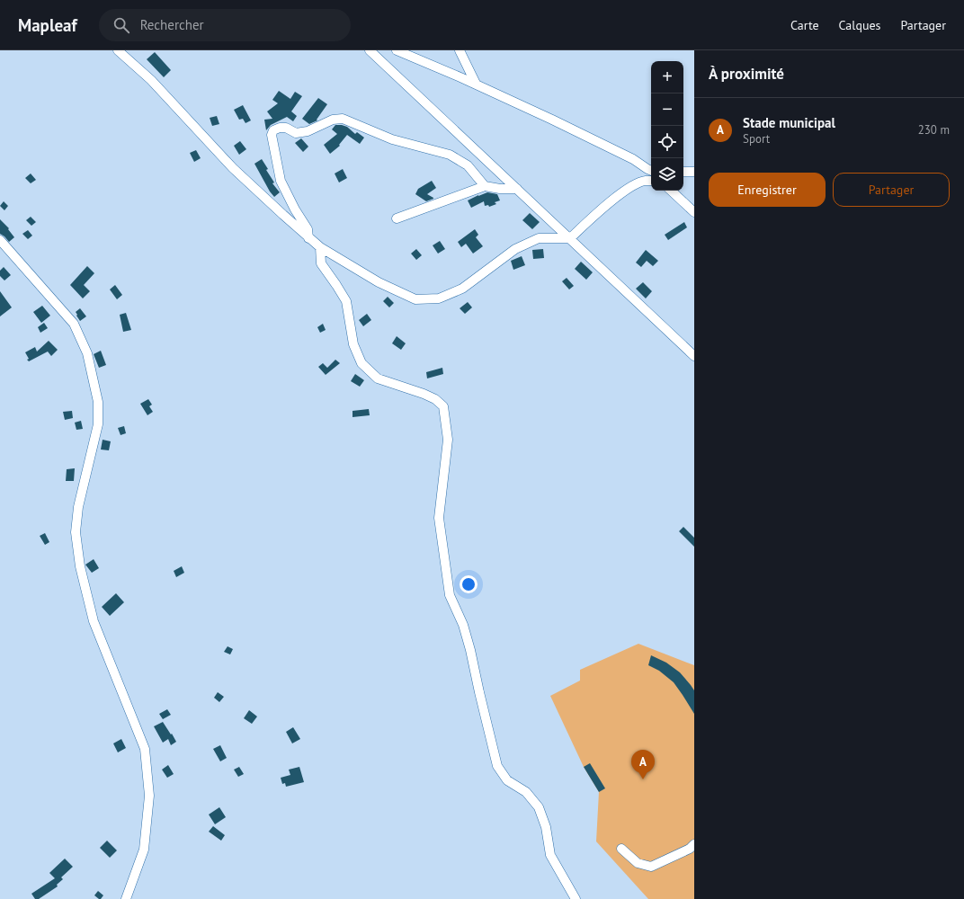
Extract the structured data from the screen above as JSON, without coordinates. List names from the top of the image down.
{
  "page": {
    "header": "Mapleaf",
    "search": "Rechercher",
    "nav": ["Carte", "Calques", "Partager"],
    "heading": "À proximité",
    "map_buttons": ["+", "−"],
    "list": [
      {
        "mark": "A",
        "name": "Stade municipal",
        "note": "Sport",
        "value": "230 m"
      }
    ],
    "buttons": ["Enregistrer", "Partager"],
    "pins": "A"
  }
}
